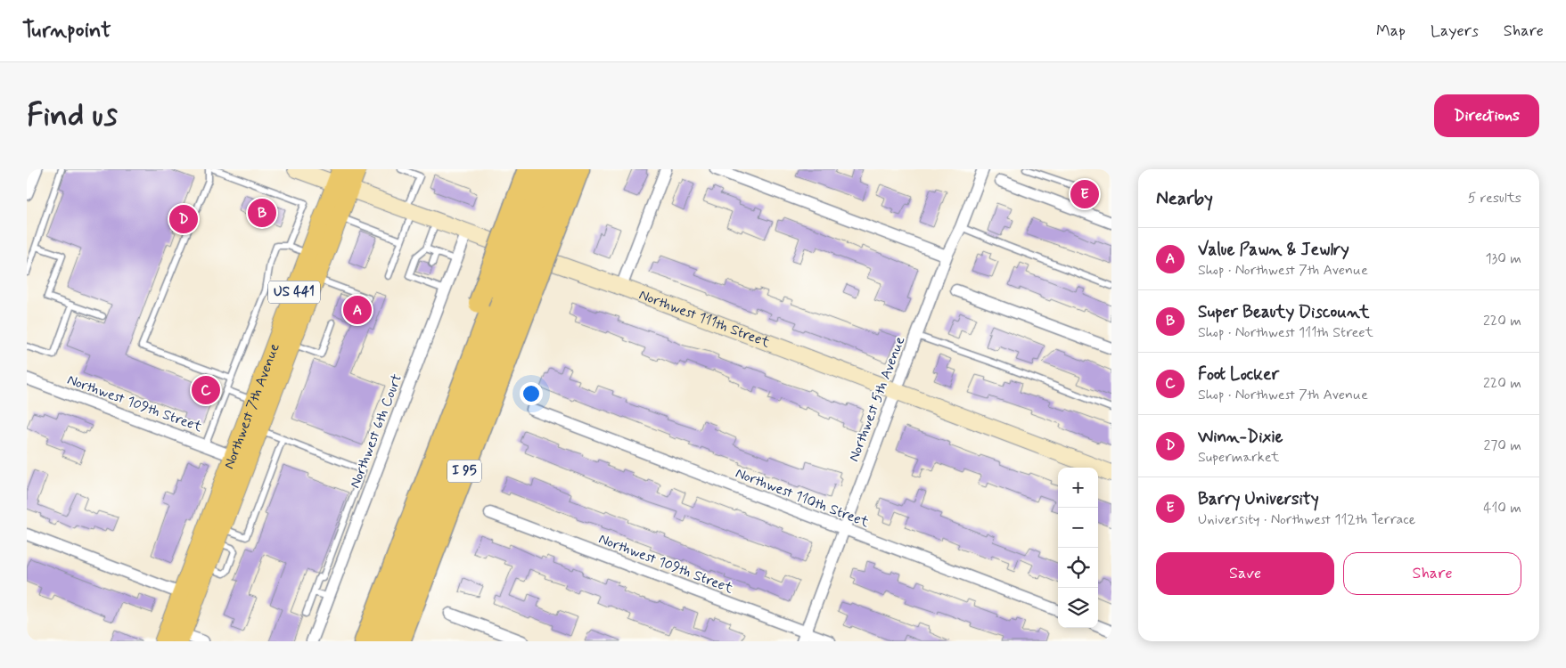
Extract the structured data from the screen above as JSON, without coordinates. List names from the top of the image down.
{
  "streets": {
    "highway": ["I 95"],
    "main road": ["US 441", "Northwest 7th Avenue"],
    "street": [
      "Northwest 111th Street",
      "Northwest 5th Avenue",
      "Northwest 109th Street",
      "Northwest 6th Court",
      "Northwest 110th Street"
    ]
  },
  "crossings": [
    ["Northwest 111th Street", "Northwest 5th Avenue"],
    ["Northwest 111th Street", "Northwest 7th Avenue"],
    ["Northwest 111th Street", "Northwest 6th Court"],
    ["Northwest 5th Avenue", "Northwest 109th Street"],
    ["Northwest 5th Avenue", "Northwest 110th Street"],
    ["Northwest 109th Street", "Northwest 7th Avenue"]
  ],
  "page": {
    "header": "Turnpoint",
    "nav": ["Map", "Layers", "Share"],
    "buttons": [
      "Directions",
      ["Save", "Share"]
    ],
    "title": "Find us",
    "heading": ["Nearby", "5 results"],
    "pins": [
      "E",
      "B",
      "D",
      "A",
      "C"
    ],
    "list": [
      {
        "mark": "A",
        "name": "Value Pawn & Jewlry",
        "note": "Shop · Northwest 7th Avenue",
        "value": "130 m"
      },
      {
        "mark": "B",
        "name": "Super Beauty Discount",
        "note": "Shop · Northwest 111th Street",
        "value": "220 m"
      },
      {
        "mark": "C",
        "name": "Foot Locker",
        "note": "Shop · Northwest 7th Avenue",
        "value": "220 m"
      },
      {
        "mark": "D",
        "name": "Winn-Dixie",
        "note": "Supermarket",
        "value": "270 m"
      },
      {
        "mark": "E",
        "name": "Barry University",
        "note": "University · Northwest 112th Terrace",
        "value": "410 m"
      }
    ],
    "map_buttons": ["+", "−"]
  }
}
